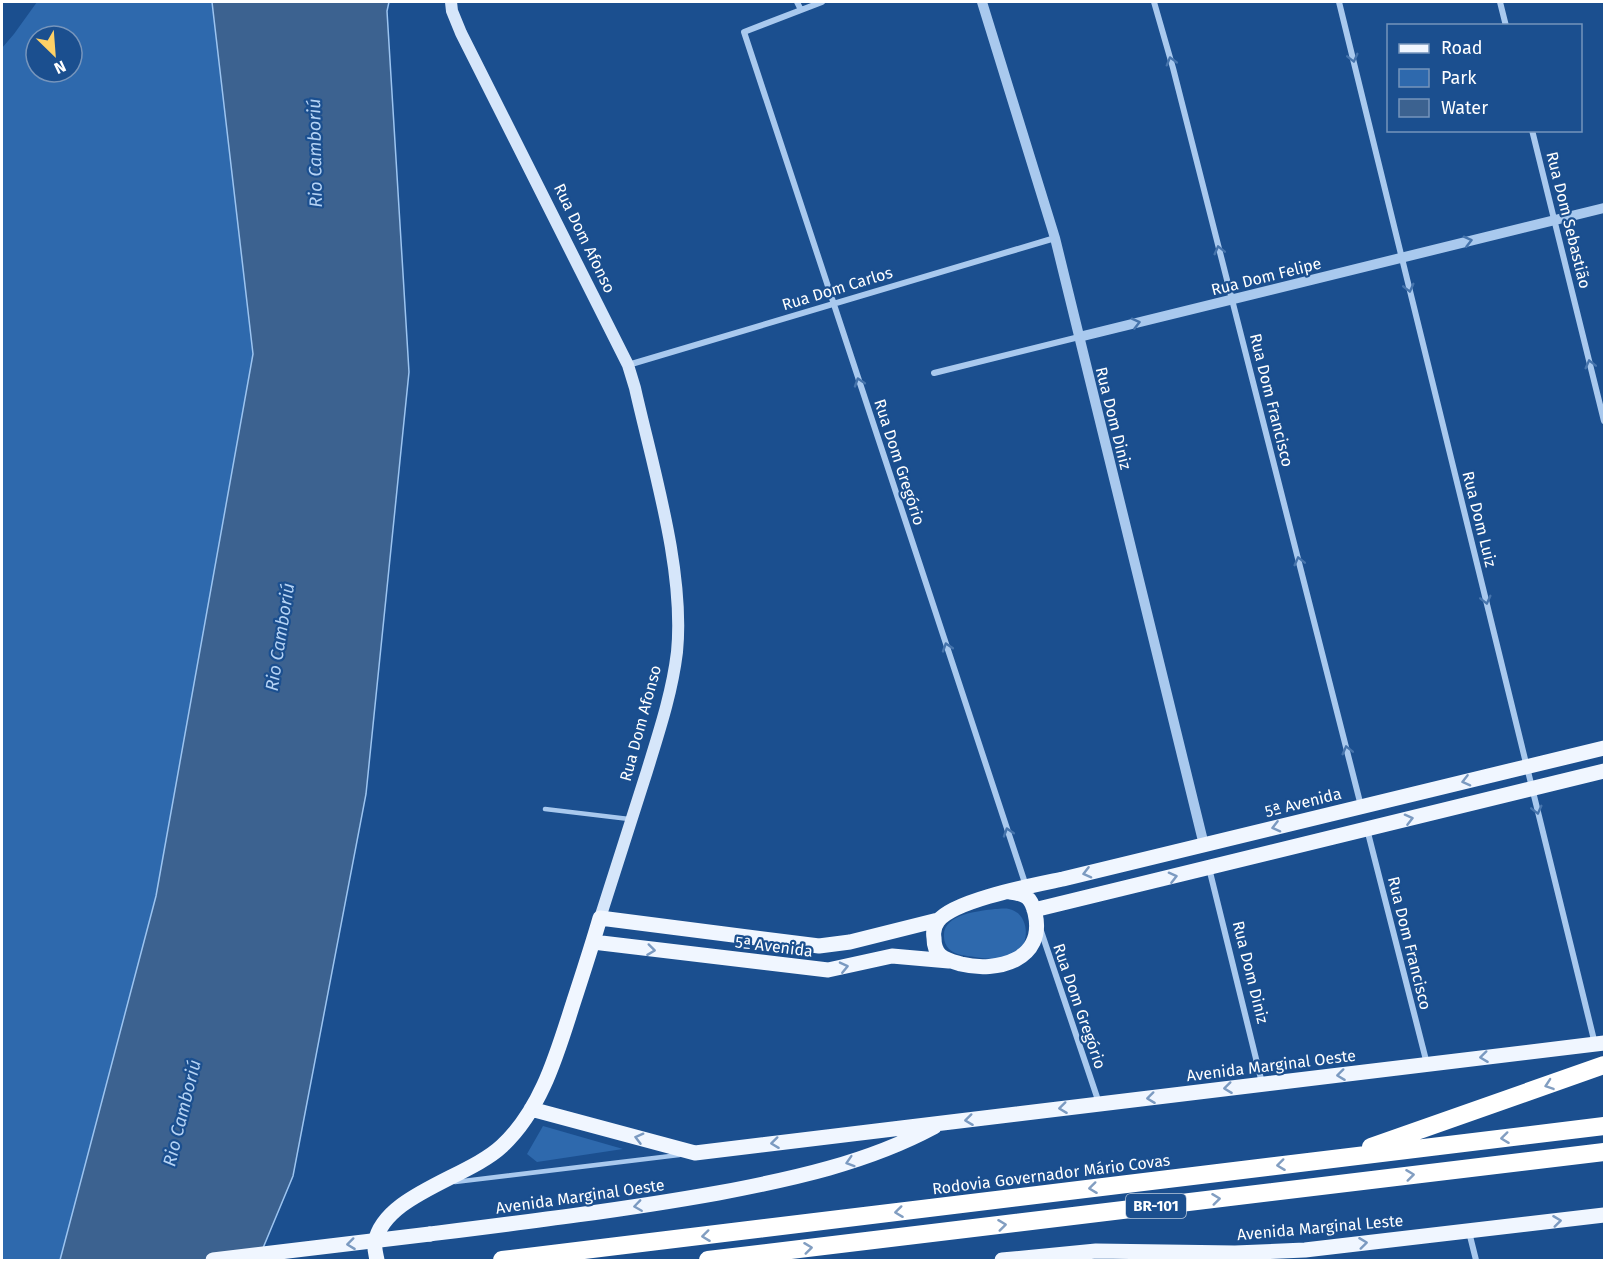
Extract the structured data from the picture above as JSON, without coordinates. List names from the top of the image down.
{
  "streets": {
    "highway": ["Rodovia Governador Mário Covas", "BR-101"],
    "main road": [
      "Rua Dom Afonso",
      "5ª Avenida",
      "Avenida Marginal Oeste",
      "Avenida Marginal Leste"
    ],
    "street": [
      "Rua Dom Sebastião",
      "Rua Dom Felipe",
      "Rua Dom Carlos",
      "Rua Dom Francisco",
      "Rua Dom Diniz",
      "Rua Dom Gregório",
      "Rua Dom Luiz"
    ]
  },
  "crossings": [
    ["Rua Dom Sebastião", "Rua Dom Felipe"],
    ["Rua Dom Afonso", "Rua Dom Carlos"],
    ["Rua Dom Afonso", "5ª Avenida"],
    ["Rua Dom Afonso", "Avenida Marginal Oeste"],
    ["Rua Dom Felipe", "Rua Dom Francisco"],
    ["Rua Dom Felipe", "Rua Dom Diniz"],
    ["Rua Dom Felipe", "Rua Dom Luiz"],
    ["Rua Dom Carlos", "Rua Dom Diniz"],
    ["Rua Dom Carlos", "Rua Dom Gregório"],
    ["Rua Dom Francisco", "5ª Avenida"],
    ["Rua Dom Francisco", "Avenida Marginal Oeste"],
    ["Rua Dom Diniz", "5ª Avenida"],
    ["Rua Dom Diniz", "Avenida Marginal Oeste"],
    ["Rua Dom Gregório", "5ª Avenida"],
    ["Rua Dom Gregório", "Avenida Marginal Oeste"],
    ["Rua Dom Luiz", "5ª Avenida"],
    ["Rua Dom Luiz", "Avenida Marginal Oeste"]
  ],
  "one_way": [
    "Rua Dom Sebastião",
    "Rua Dom Felipe",
    "Rua Dom Francisco",
    "Rua Dom Gregório",
    "Rua Dom Luiz",
    "Avenida Marginal Oeste",
    "Avenida Marginal Leste"
  ],
  "water": ["Rio Camboriú"],
  "legend": ["Road", "Park", "Water"],
  "north": "bottom right"
}
